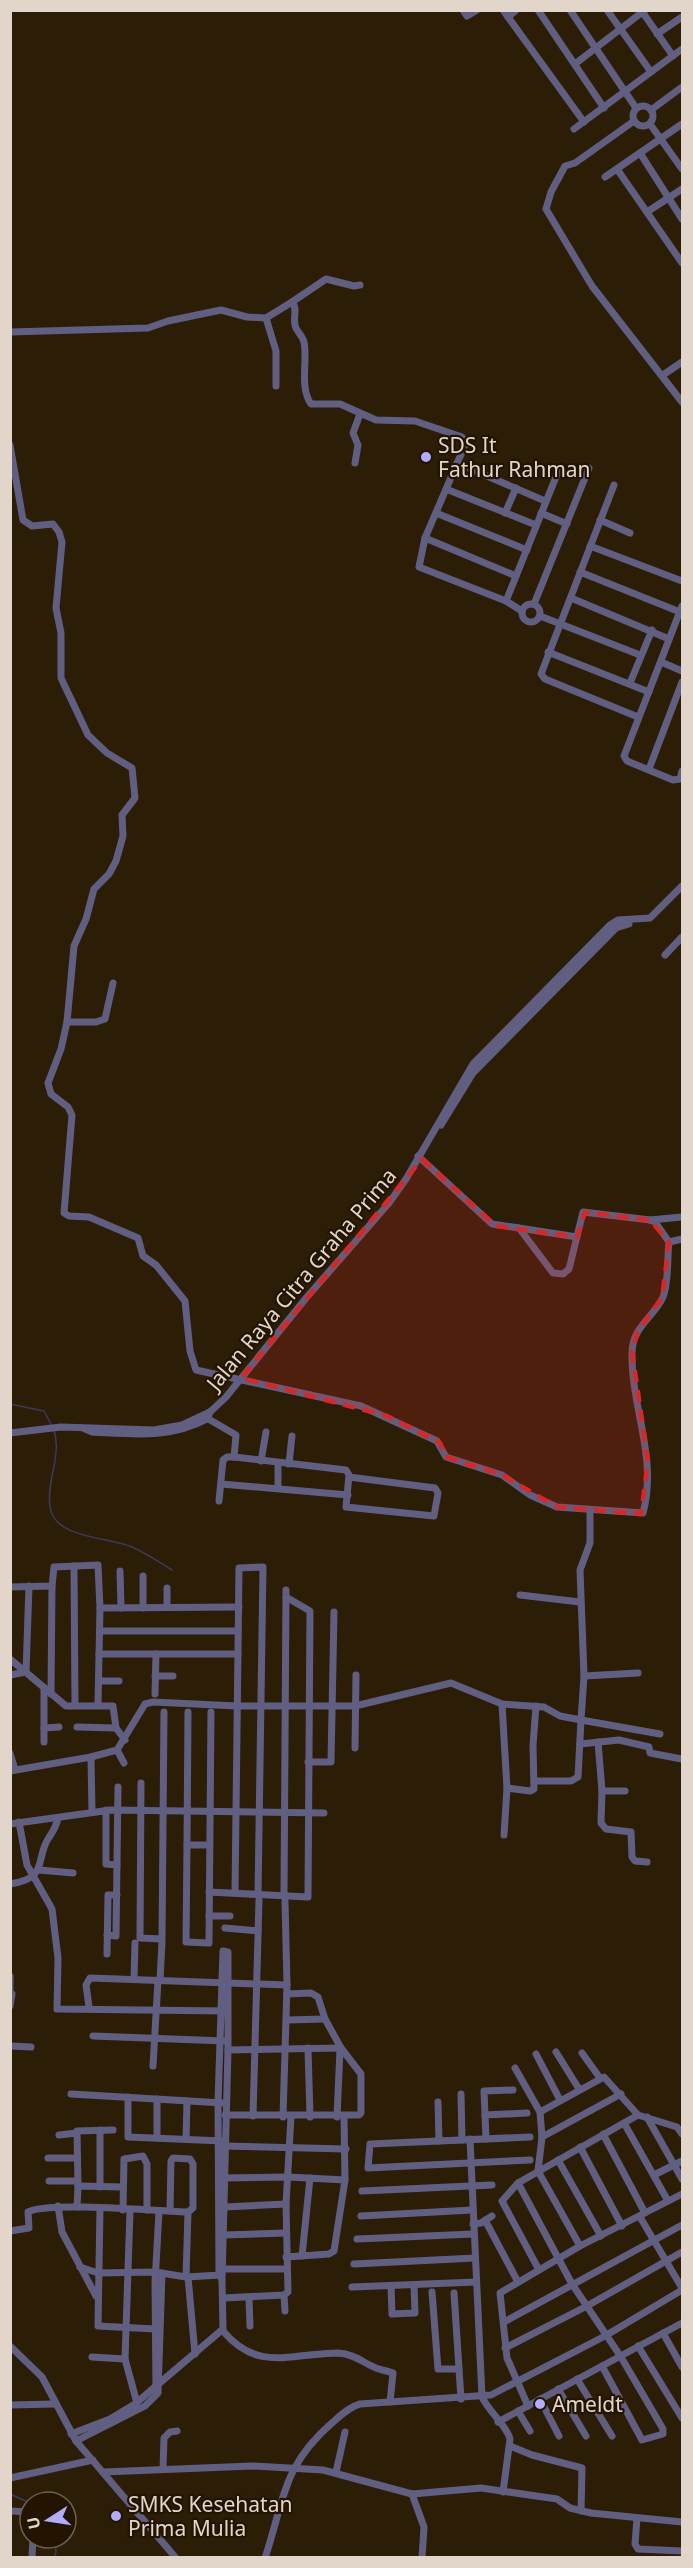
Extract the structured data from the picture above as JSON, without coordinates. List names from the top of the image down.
{
  "streets": {
    "street": ["Jalan Raya Citra Graha Prima"]
  },
  "places": ["SDS It Fathur Rahman", "Ameldt", "SMKS Kesehatan Prima Mulia"],
  "north": "left"
}
